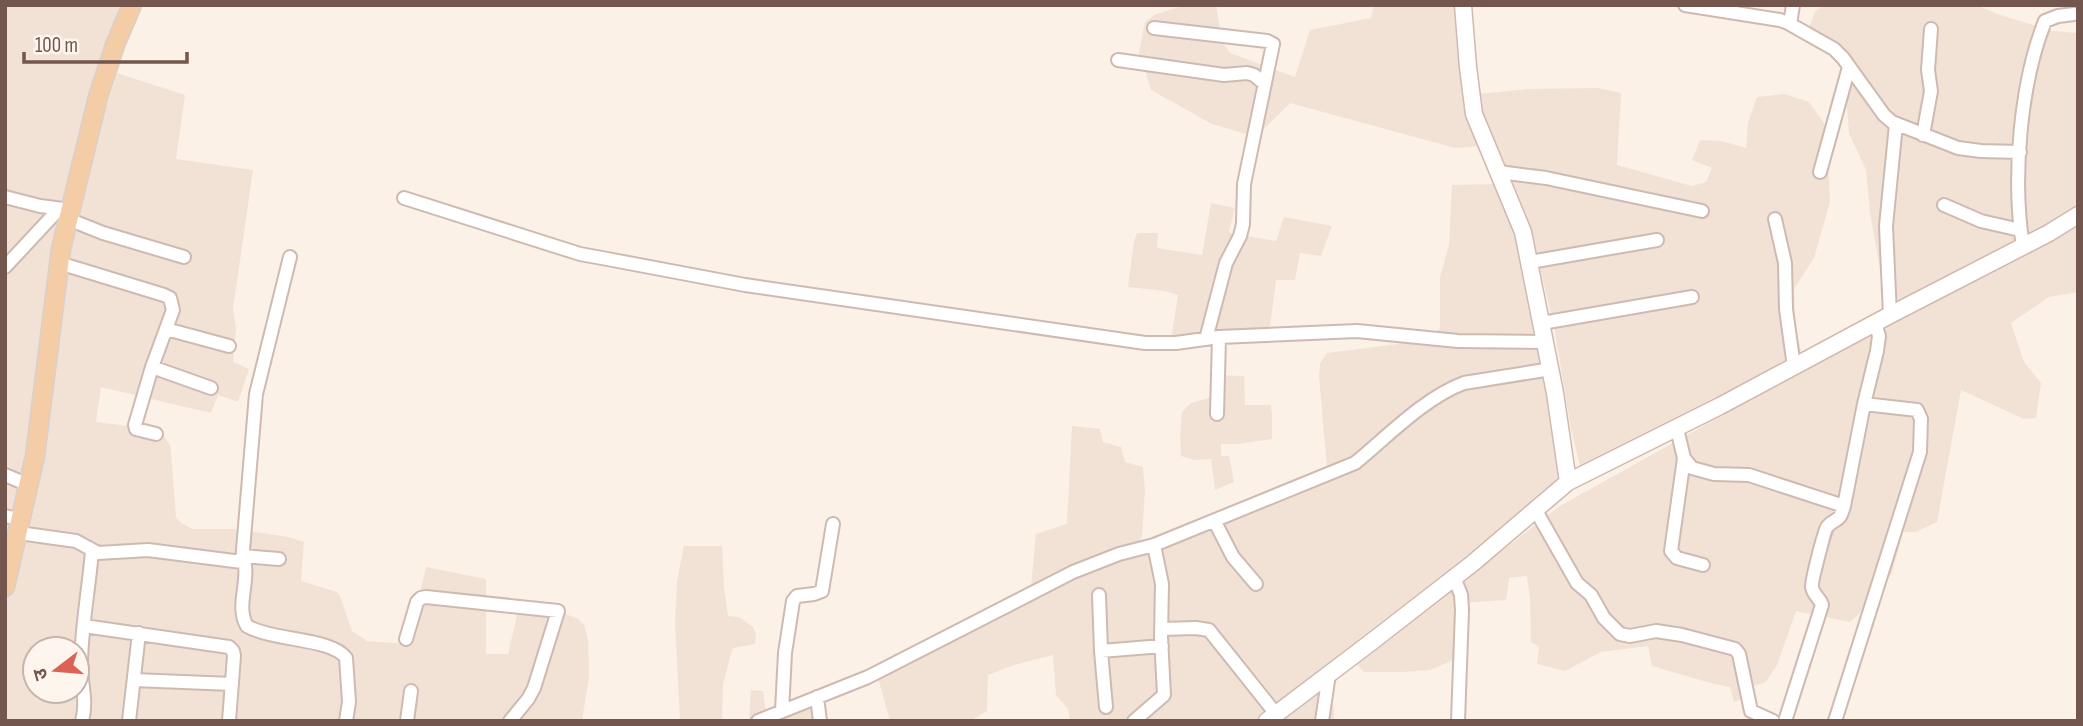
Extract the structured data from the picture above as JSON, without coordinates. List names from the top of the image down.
{
  "scale_bar": "100 m",
  "north": "left"
}
